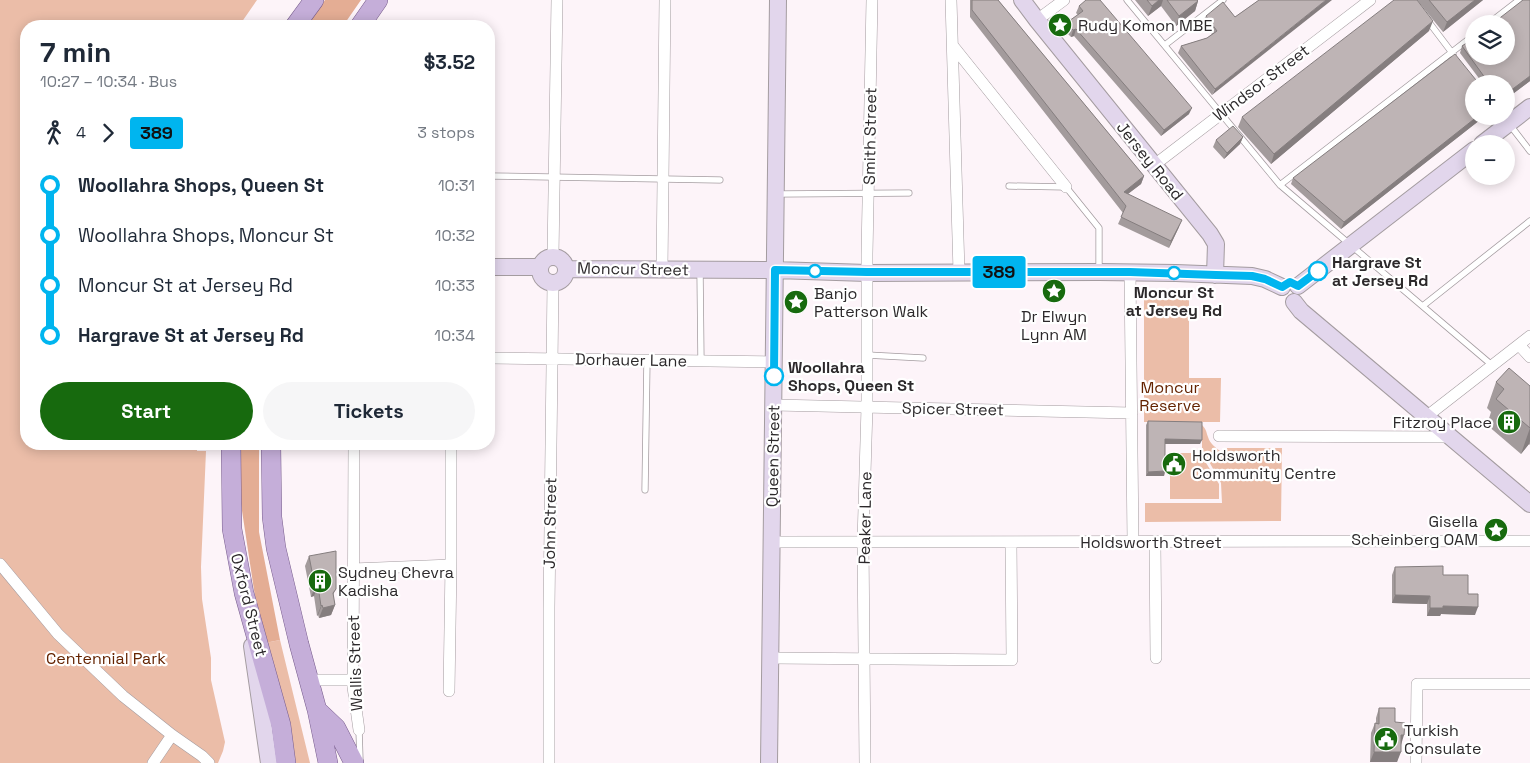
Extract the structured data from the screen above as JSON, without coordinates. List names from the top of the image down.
{
  "streets": {
    "main road": ["Oxford Street"],
    "street": [
      "Windsor Street",
      "Smith Street",
      "Jersey Road",
      "Moncur Street",
      "Dorhauer Lane",
      "Spicer Street",
      "Queen Street",
      "Peaker Lane",
      "John Street",
      "Holdsworth Street",
      "Wallis Street"
    ]
  },
  "crossings": [
    ["Windsor Street", "Jersey Road"],
    ["Smith Street", "Moncur Street"],
    ["Smith Street", "Peaker Lane"],
    ["Jersey Road", "Moncur Street"],
    ["Moncur Street", "Dorhauer Lane"],
    ["Moncur Street", "Queen Street"],
    ["Moncur Street", "Peaker Lane"],
    ["Moncur Street", "John Street"],
    ["Dorhauer Lane", "Queen Street"],
    ["Dorhauer Lane", "John Street"],
    ["Spicer Street", "Queen Street"],
    ["Spicer Street", "Peaker Lane"],
    ["Queen Street", "Holdsworth Street"],
    ["Peaker Lane", "Holdsworth Street"]
  ],
  "parks": ["Moncur Reserve", "Centennial Park"],
  "places": {
    "place": [
      "Rudy Komon MBE",
      "Dr Elwyn Lynn AM",
      "Banjo Patterson Walk",
      "Gisella Scheinberg OAM"
    ],
    "other": ["Hargrave St at Jersey Rd", "Moncur St at Jersey Rd", "Woollahra Shops, Queen St"],
    "building": ["Fitzroy Place", "Sydney Chevra Kadisha"],
    "public building": ["Holdsworth Community Centre", "Turkish Consulate"]
  },
  "lines": ["bus line 389"],
  "page": {
    "on_map": "389",
    "map_buttons": ["+", "−"],
    "heading": ["7 min", "10:27 – 10:34 · Bus", "$3.52"],
    "legs": ["4", "389", "3 stops"],
    "list": [
      {
        "name": "Woollahra Shops, Queen St",
        "value": "10:31"
      },
      {
        "name": "Woollahra Shops, Moncur St",
        "value": "10:32"
      },
      {
        "name": "Moncur St at Jersey Rd",
        "value": "10:33"
      },
      {
        "name": "Hargrave St at Jersey Rd",
        "value": "10:34"
      }
    ],
    "buttons": ["Start", "Tickets"]
  }
}
